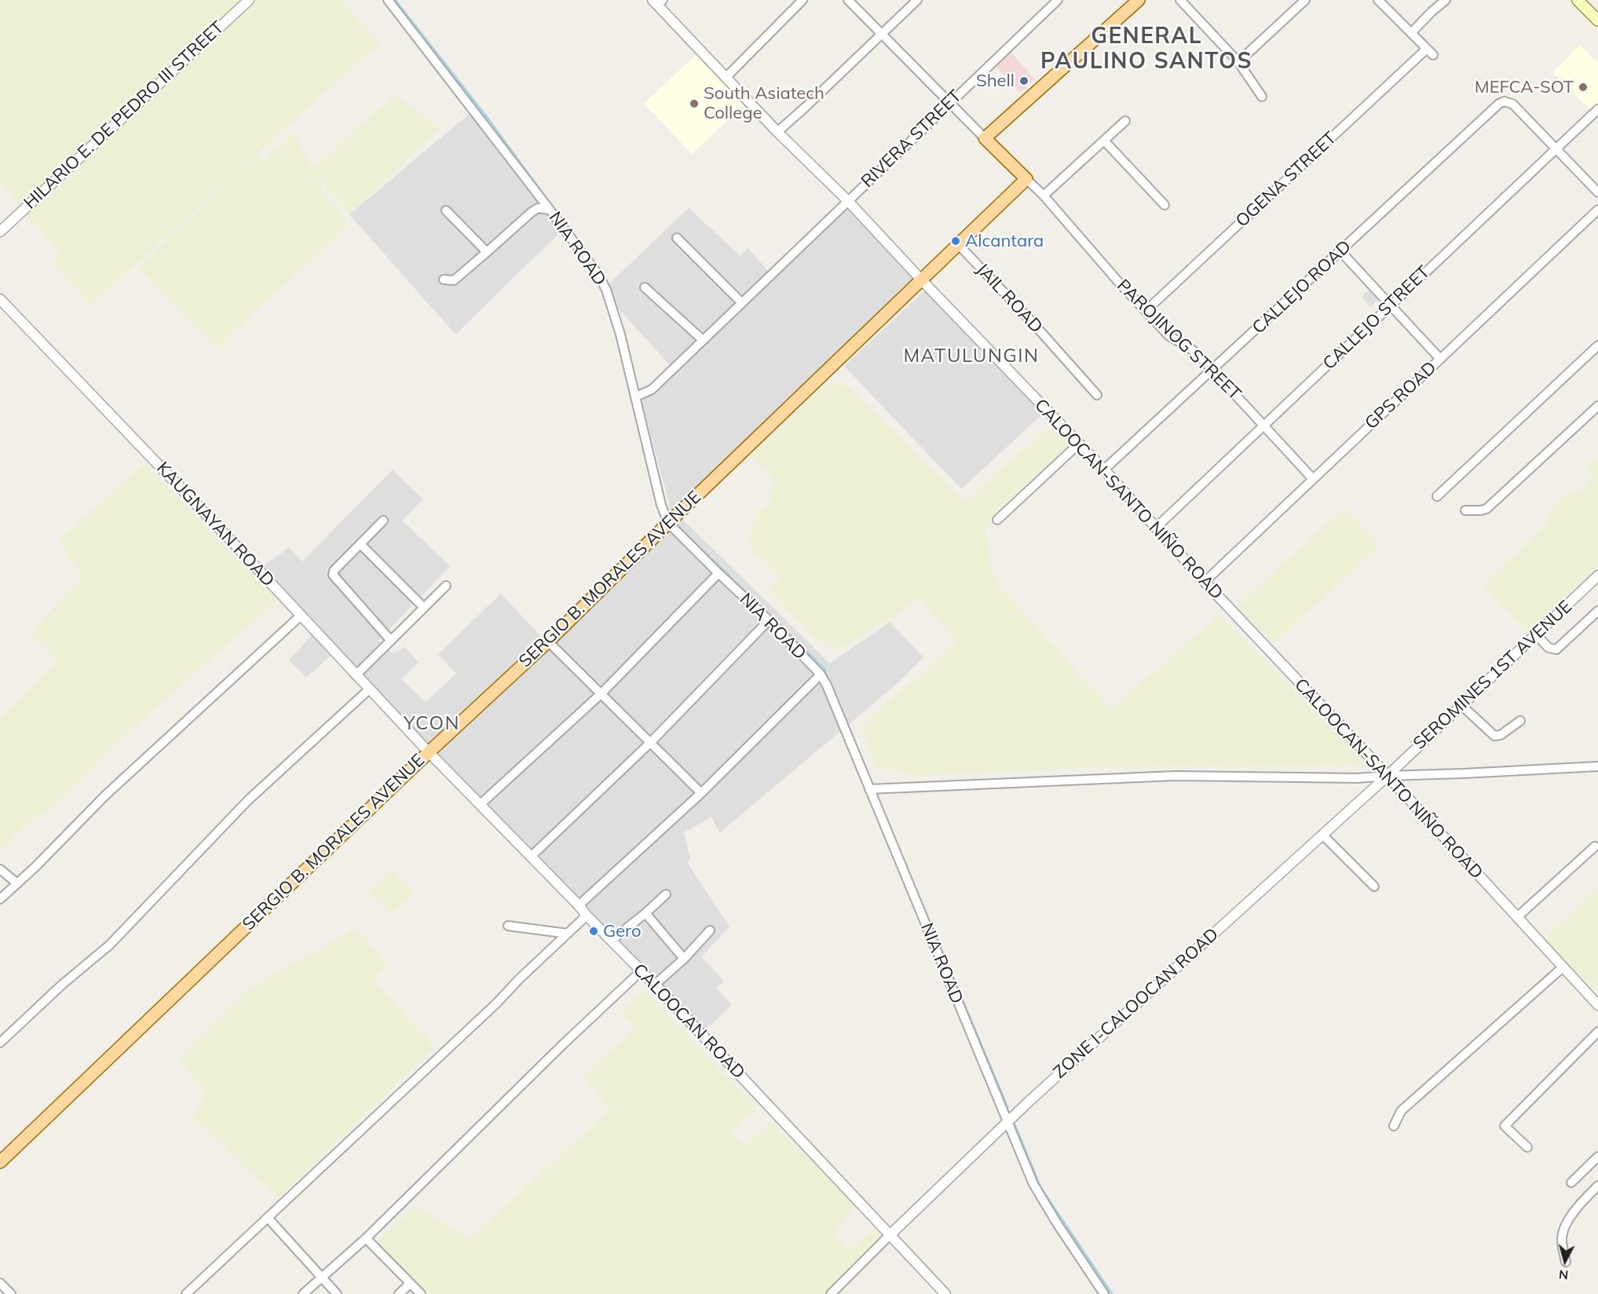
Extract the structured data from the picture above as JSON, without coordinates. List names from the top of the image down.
{
  "streets": {
    "main road": ["SERGIO B. MORALES AVENUE"],
    "street": [
      "HILARIO E. DE PEDRO III STREET",
      "RIVERA STREET",
      "OGENA STREET",
      "NIA ROAD",
      "CALLEJO ROAD",
      "JAIL ROAD",
      "CALLEJO STREET",
      "PAROJINOG STREET",
      "GPS ROAD",
      "CALOOCAN-SANTO NIÑO ROAD",
      "KAUGNAYAN ROAD",
      "SEROMINES 1ST AVENUE",
      "ZONE I-CALOOCAN ROAD",
      "CALOOCAN ROAD"
    ]
  },
  "crossings": [
    ["RIVERA STREET", "NIA ROAD"],
    ["RIVERA STREET", "CALOOCAN-SANTO NIÑO ROAD"],
    ["OGENA STREET", "PAROJINOG STREET"],
    ["NIA ROAD", "SERGIO B. MORALES AVENUE"],
    ["NIA ROAD", "ZONE I-CALOOCAN ROAD"],
    ["CALLEJO ROAD", "CALLEJO STREET"],
    ["CALLEJO ROAD", "PAROJINOG STREET"],
    ["CALLEJO ROAD", "CALOOCAN-SANTO NIÑO ROAD"],
    ["JAIL ROAD", "SERGIO B. MORALES AVENUE"],
    ["CALLEJO STREET", "PAROJINOG STREET"],
    ["CALLEJO STREET", "CALOOCAN-SANTO NIÑO ROAD"],
    ["PAROJINOG STREET", "GPS ROAD"],
    ["PAROJINOG STREET", "SERGIO B. MORALES AVENUE"],
    ["GPS ROAD", "CALOOCAN-SANTO NIÑO ROAD"],
    ["CALOOCAN-SANTO NIÑO ROAD", "SERGIO B. MORALES AVENUE"],
    ["CALOOCAN-SANTO NIÑO ROAD", "SEROMINES 1ST AVENUE"],
    ["CALOOCAN-SANTO NIÑO ROAD", "ZONE I-CALOOCAN ROAD"],
    ["KAUGNAYAN ROAD", "SERGIO B. MORALES AVENUE"],
    ["KAUGNAYAN ROAD", "CALOOCAN ROAD"],
    ["SERGIO B. MORALES AVENUE", "CALOOCAN ROAD"],
    ["SEROMINES 1ST AVENUE", "ZONE I-CALOOCAN ROAD"],
    ["ZONE I-CALOOCAN ROAD", "CALOOCAN ROAD"]
  ],
  "districts": ["GENERAL PAULINO SANTOS", "MATULUNGIN", "YCON"],
  "places": [
    "Shell",
    "MEFCA-SOT",
    "South Asiatech College",
    "Alcantara",
    "Gero"
  ],
  "north": "bottom"
}
